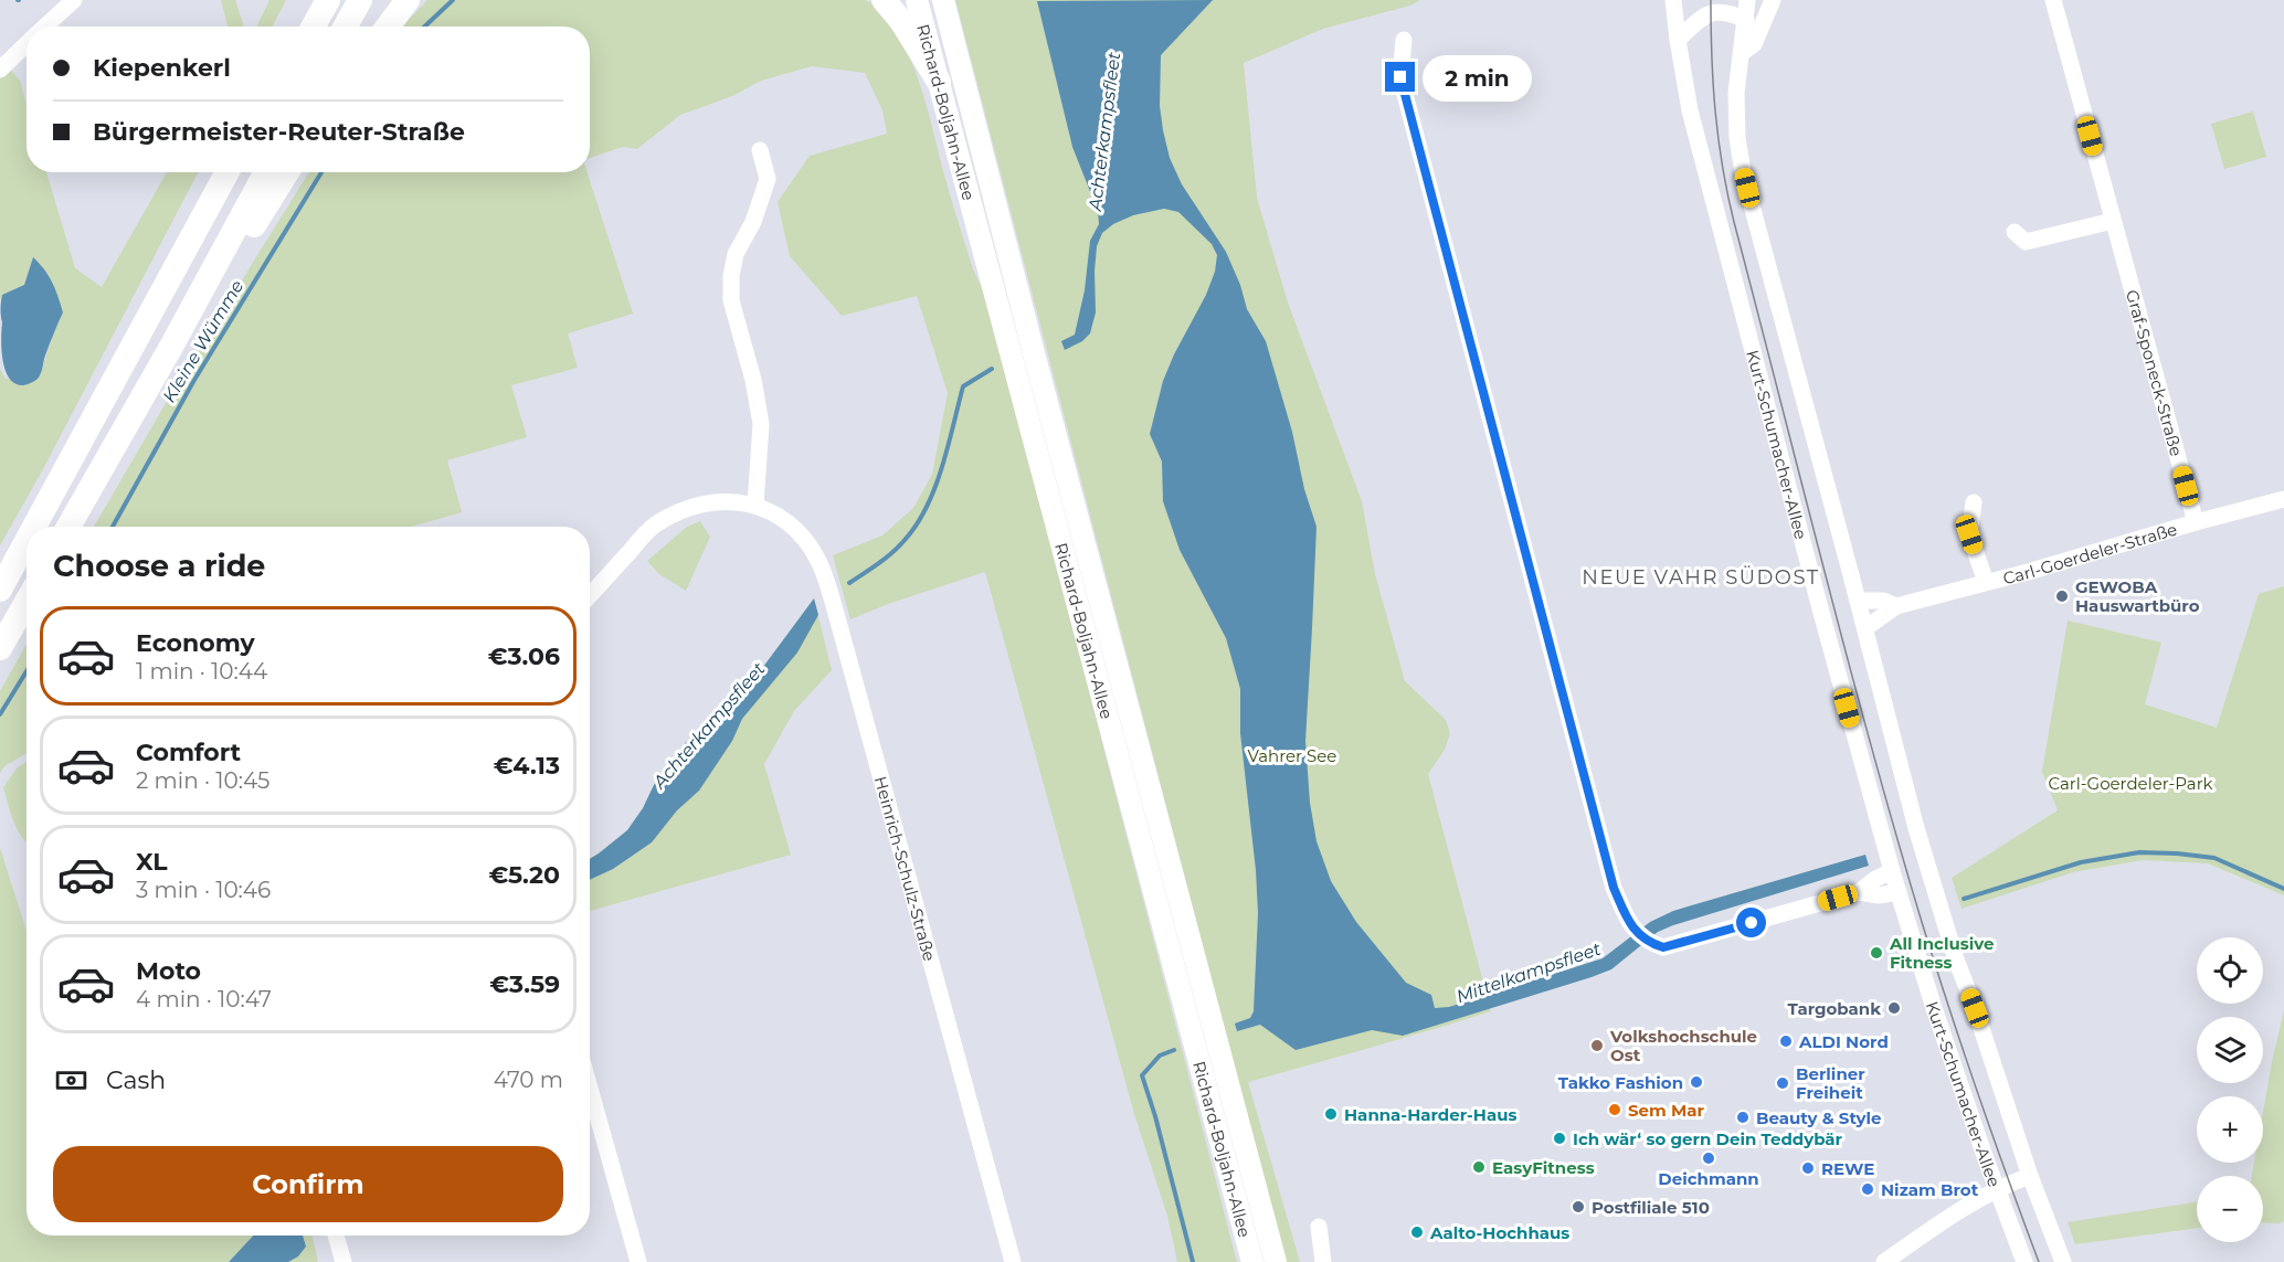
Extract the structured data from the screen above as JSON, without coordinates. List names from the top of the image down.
{
  "streets": {
    "main road": ["Richard-Boljahn-Allee"],
    "street": [
      "Graf-Sponeck-Straße",
      "Kurt-Schumacher-Allee",
      "Carl-Goerdeler-Straße",
      "Heinrich-Schulz-Straße"
    ]
  },
  "crossings": [
    ["Graf-Sponeck-Straße", "Carl-Goerdeler-Straße"]
  ],
  "districts": ["NEUE VAHR SÜDOST"],
  "water": ["Achterkampsfleet", "Kleine Wümme", "Mittelkampsfleet"],
  "parks": ["Vahrer See", "Carl-Goerdeler-Park"],
  "places": [
    "GEWOBA Hauswartbüro",
    "All Inclusive Fitness",
    "Targobank",
    "ALDI Nord",
    "Volkshochschule Ost",
    "Takko Fashion",
    "Berliner Freiheit",
    "Sem Mar",
    "Hanna-Harder-Haus",
    "Beauty & Style",
    "Ich wär‘ so gern Dein Teddybär",
    "Deichmann",
    "EasyFitness",
    "REWE",
    "Nizam Brot",
    "Postfiliale 510",
    "Aalto-Hochhaus"
  ],
  "page": {
    "banner": ["Kiepenkerl", "Bürgermeister-Reuter-Straße"],
    "bubble": "2 min",
    "heading": "Choose a ride",
    "list": [
      {
        "name": "Economy",
        "note": "1 min · 10:44",
        "value": "€3.06"
      },
      {
        "name": "Comfort",
        "note": "2 min · 10:45",
        "value": "€4.13"
      },
      {
        "name": "XL",
        "note": "3 min · 10:46",
        "value": "€5.20"
      },
      {
        "name": "Moto",
        "note": "4 min · 10:47",
        "value": "€3.59"
      }
    ],
    "map_buttons": ["+", "−"],
    "pay": ["Cash", "470 m"],
    "buttons": "Confirm"
  }
}
